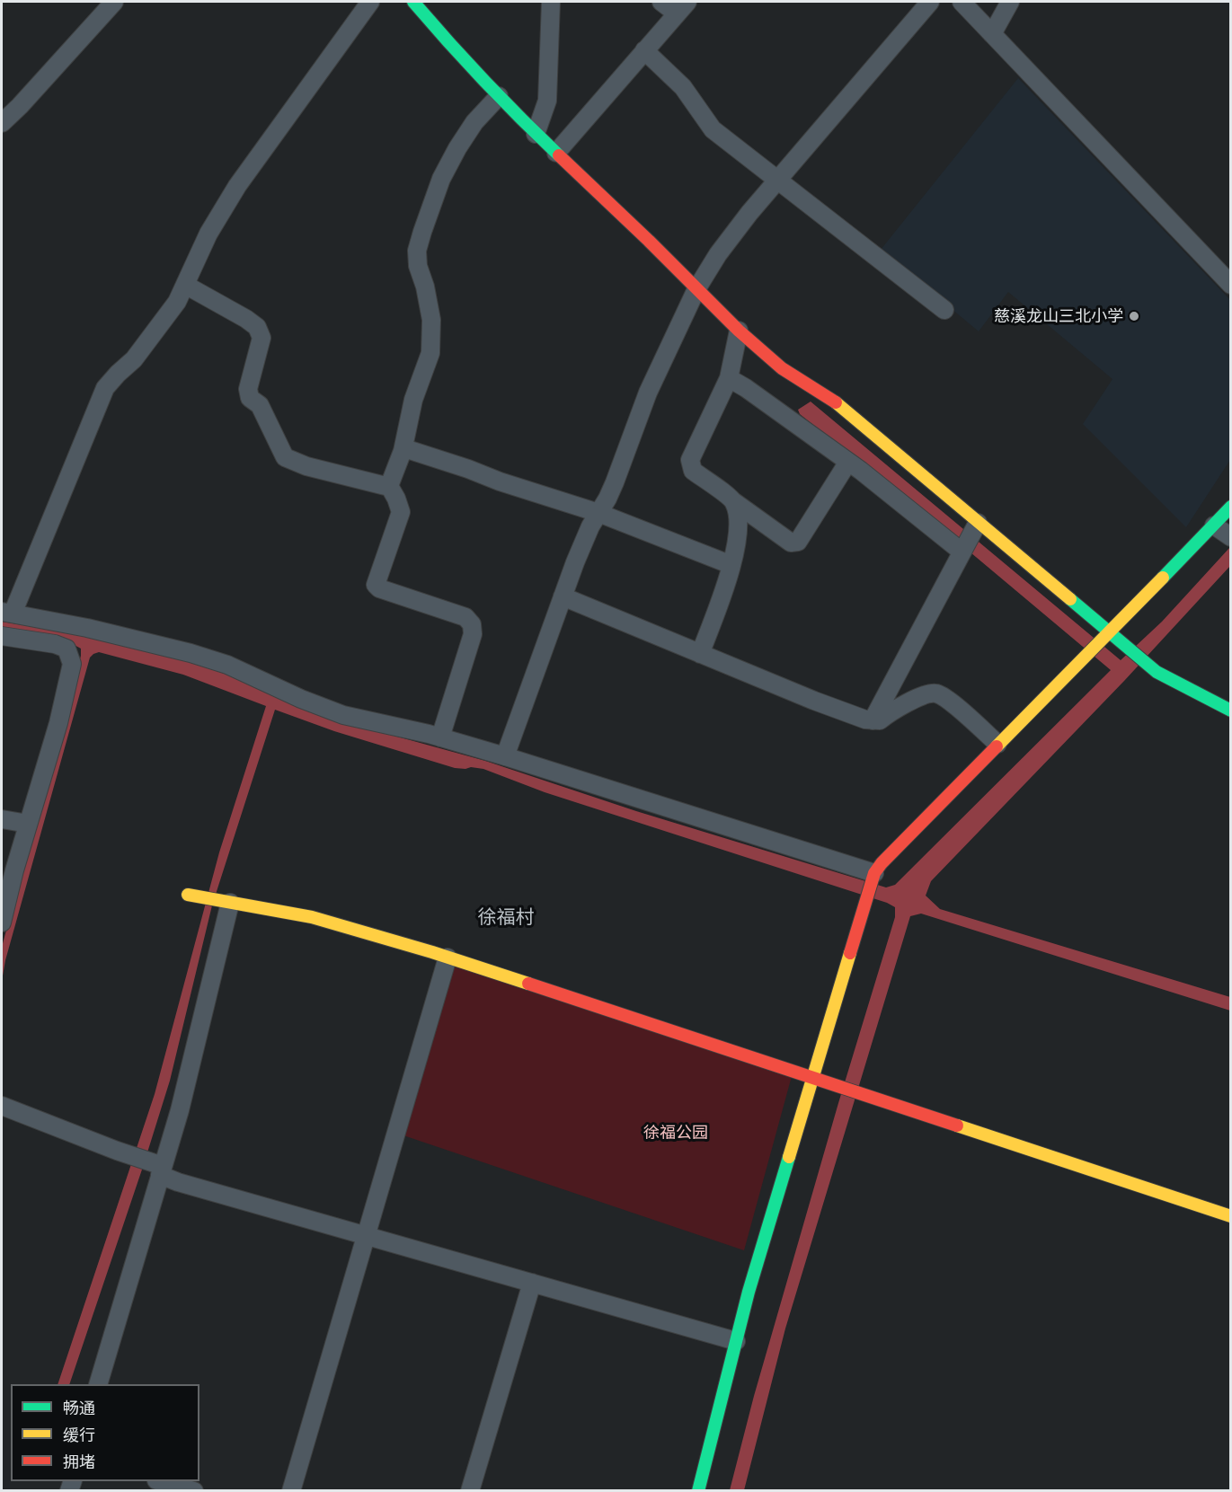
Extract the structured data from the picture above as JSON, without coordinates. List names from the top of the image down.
{
  "districts": ["徐福村"],
  "parks": ["徐福公园"],
  "places": ["慈溪龙山三北小学"],
  "legend": ["畅通", "缓行", "拥堵"]
}
